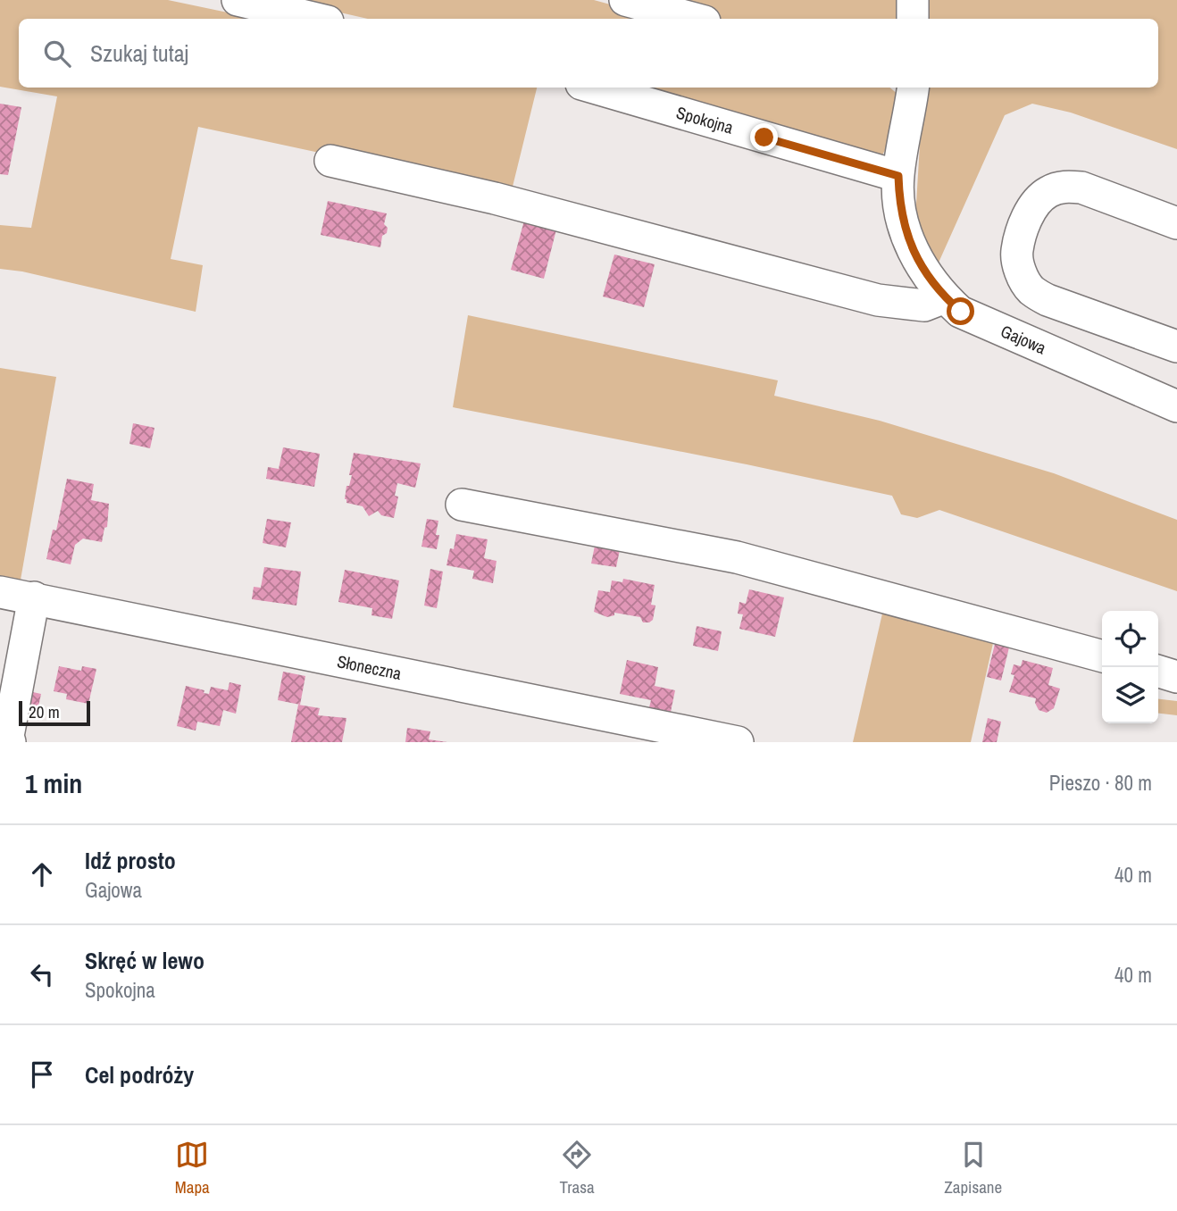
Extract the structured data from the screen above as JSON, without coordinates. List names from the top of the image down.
{
  "streets": {
    "street": ["Spokojna", "Gajowa", "Słoneczna"]
  },
  "crossings": [
    ["Spokojna", "Gajowa"]
  ],
  "scale_bar": "20 m",
  "page": {
    "search": "Szukaj tutaj",
    "scale": "20 m",
    "heading": ["1 min", "Pieszo · 80 m"],
    "list": [
      ["Idź prosto", "Gajowa", "40 m"],
      ["Skręć w lewo", "Spokojna", "40 m"],
      "Cel podróży"
    ],
    "nav": ["Mapa", "Trasa", "Zapisane"]
  }
}
